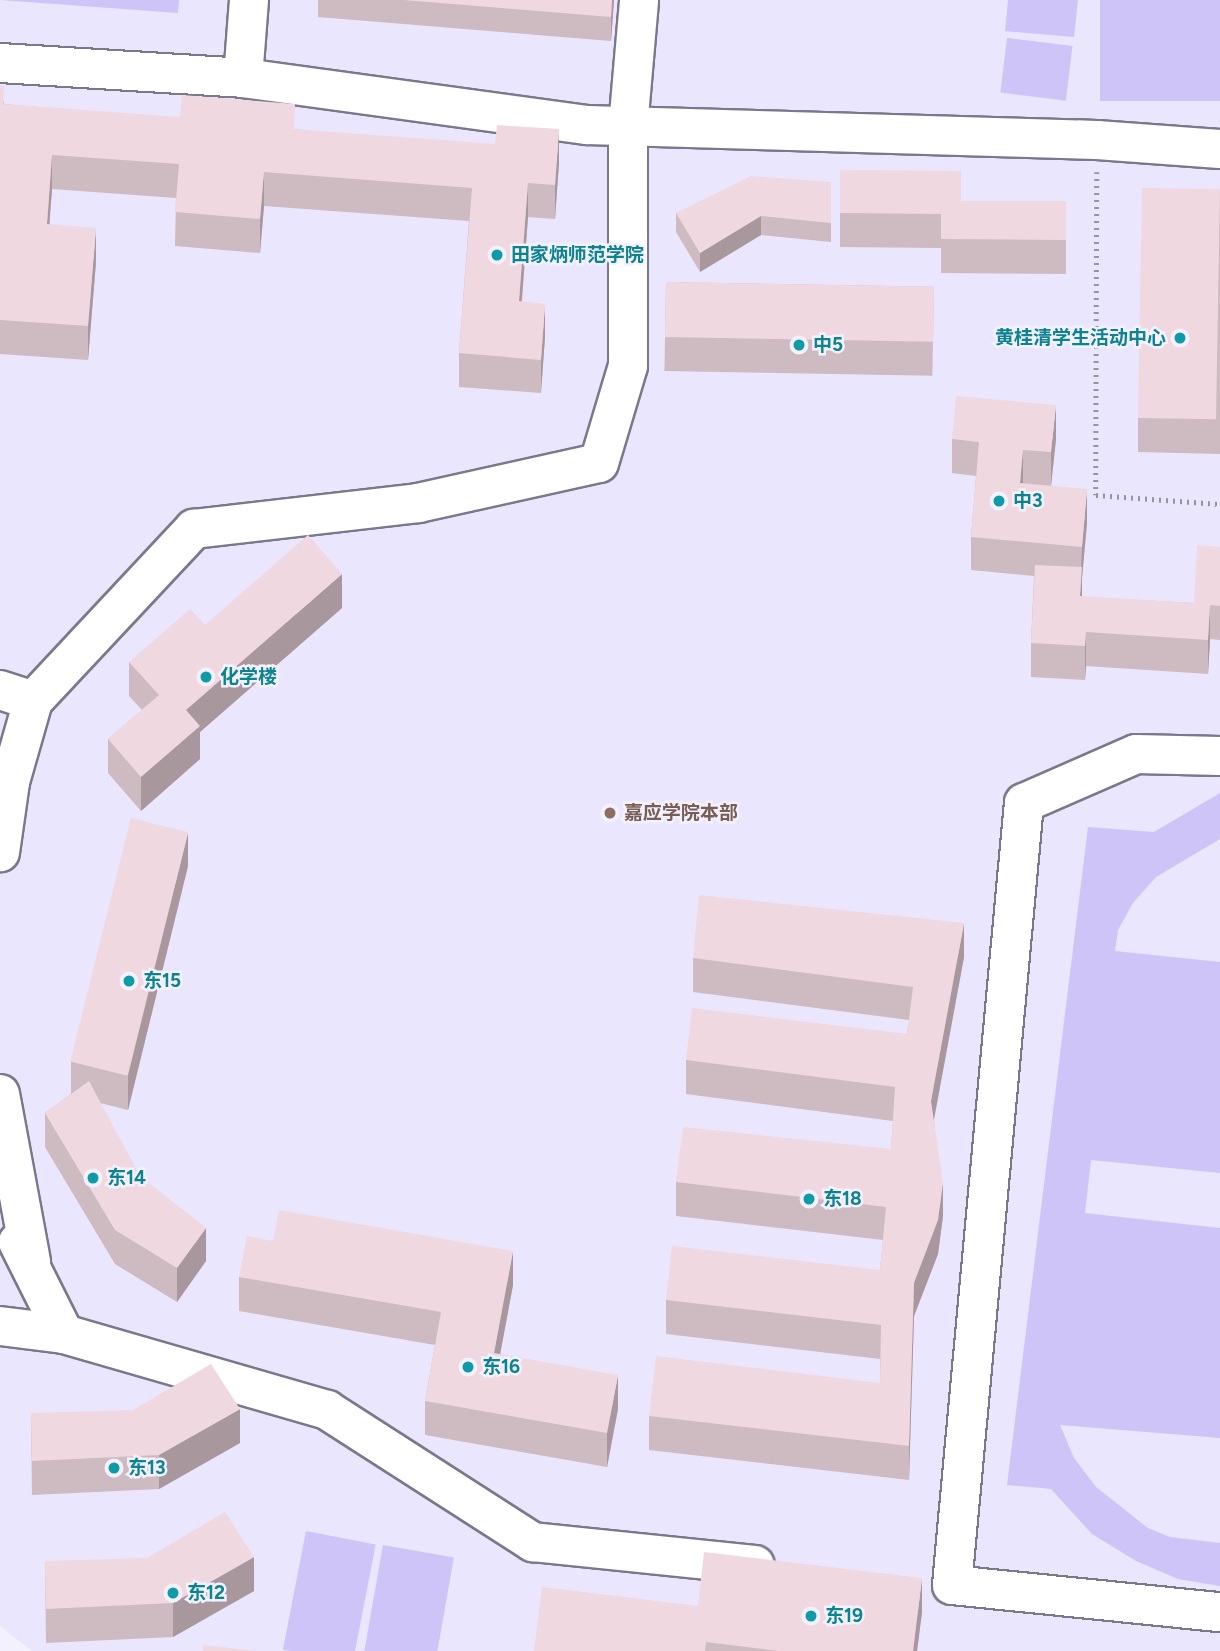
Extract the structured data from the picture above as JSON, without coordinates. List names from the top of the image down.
{
  "places": [
    "田家炳师范学院",
    "黄桂清学生活动中心",
    "中5",
    "中3",
    "化学楼",
    "嘉应学院本部",
    "东15",
    "东14",
    "东18",
    "东16",
    "东13",
    "东12",
    "东19"
  ]
}
